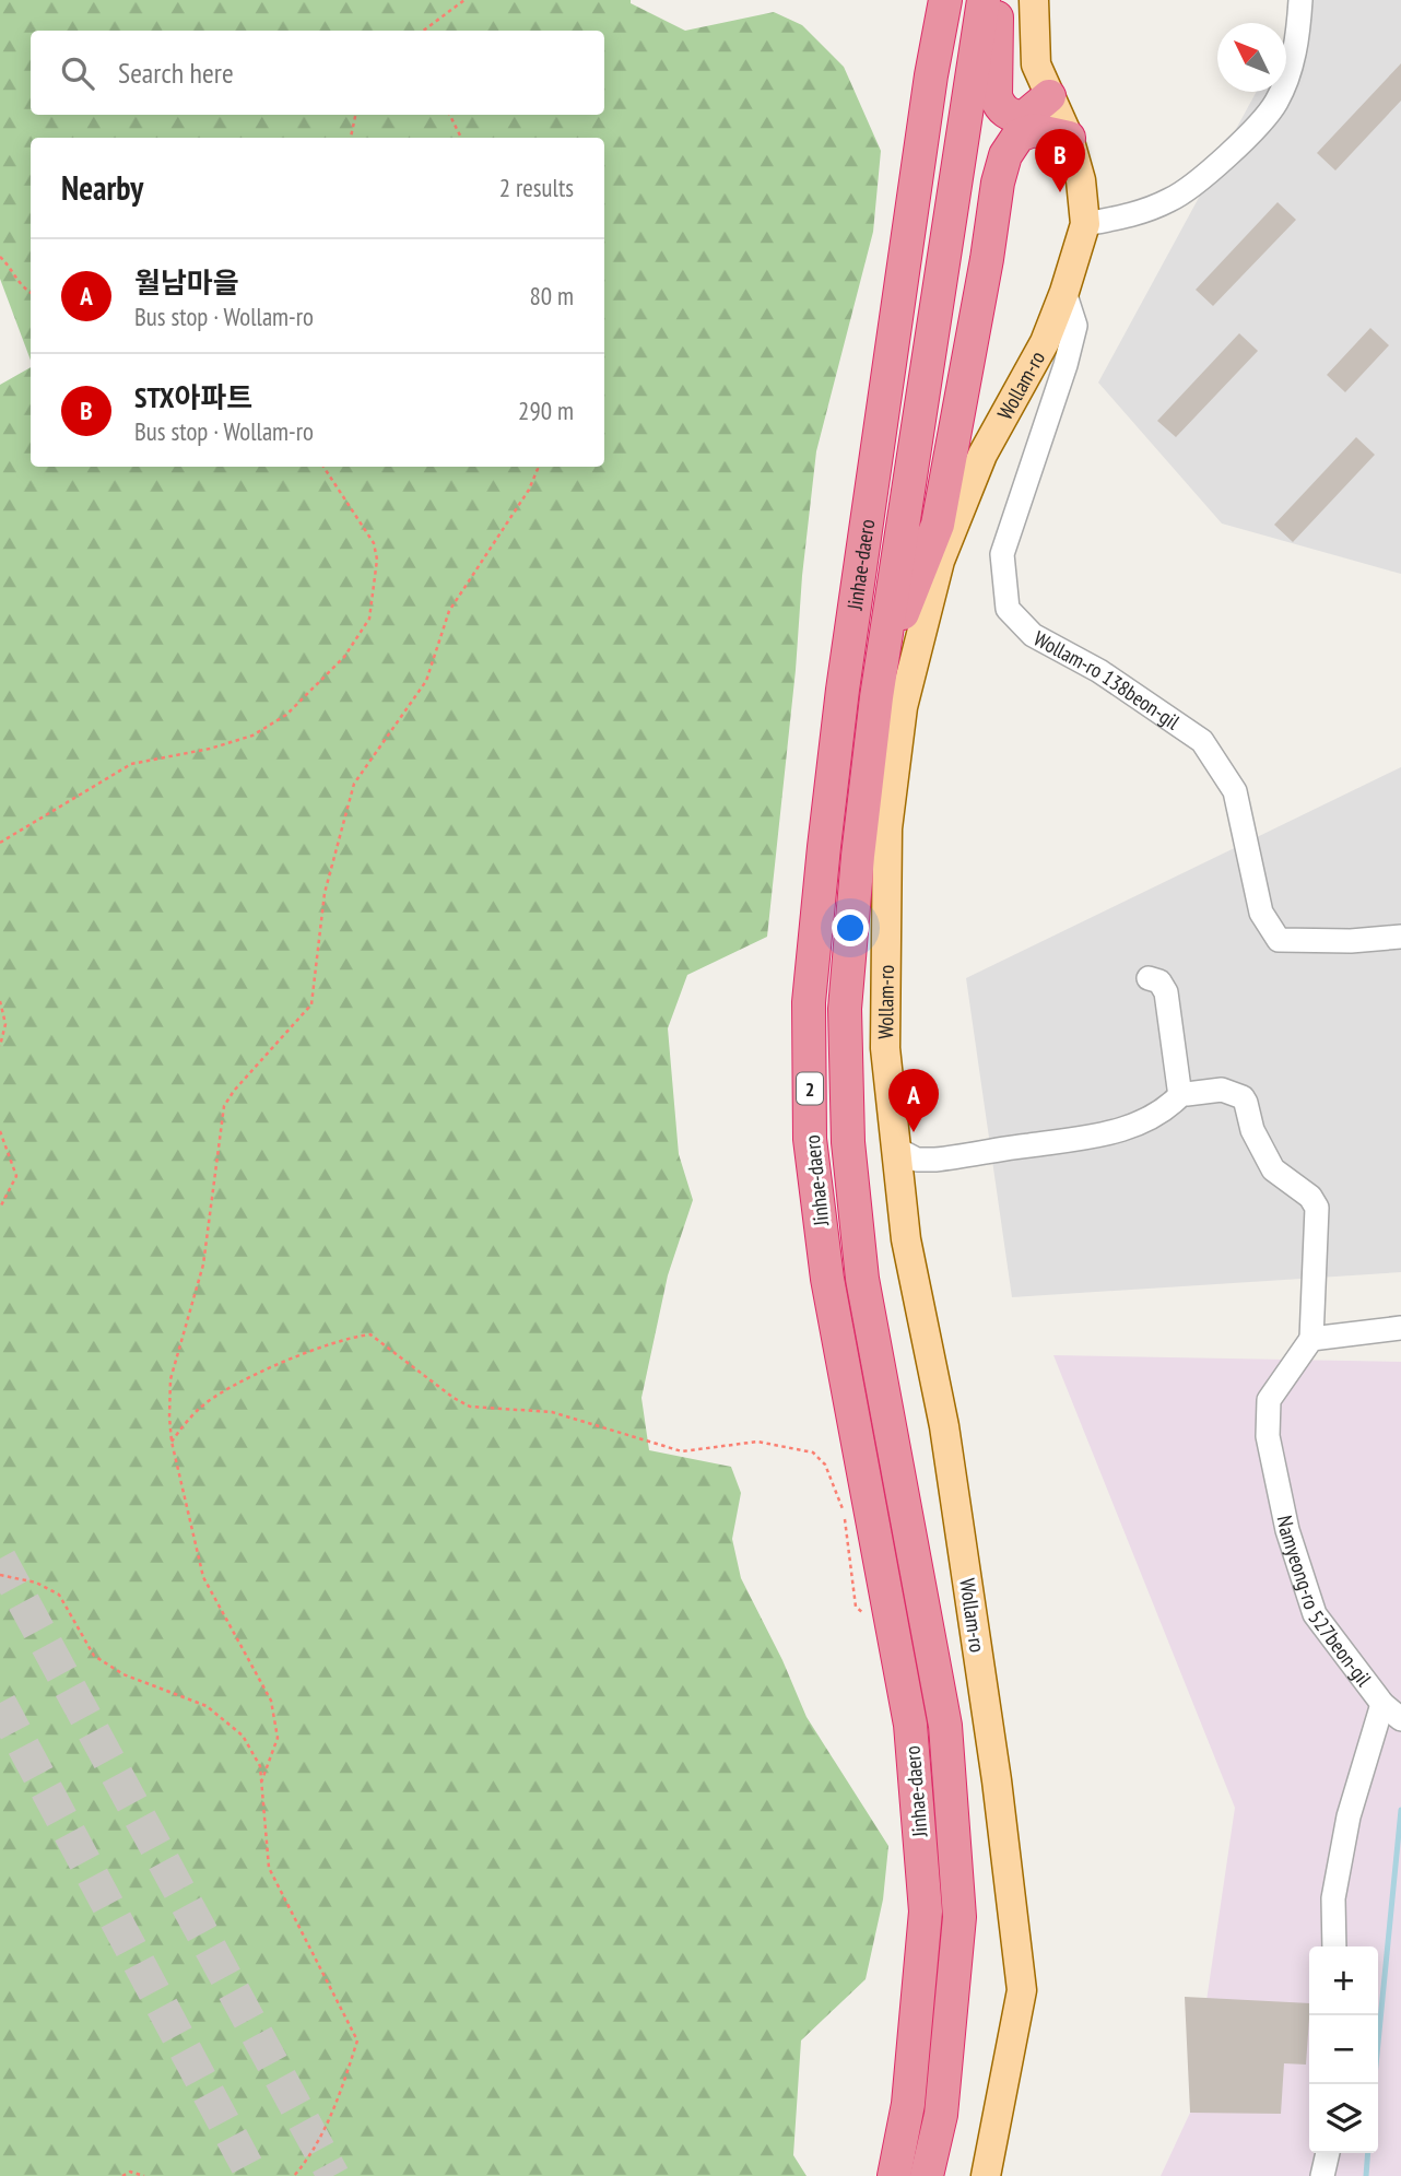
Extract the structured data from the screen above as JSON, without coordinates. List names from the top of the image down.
{
  "streets": {
    "highway": ["Jinhae-daero", "2"],
    "main road": ["Wollam-ro"],
    "street": ["Wollam-ro 138beon-gil", "Namyeong-ro 527beon-gil"]
  },
  "crossings": [
    ["Wollam-ro", "Wollam-ro 138beon-gil"]
  ],
  "north": "top left",
  "page": {
    "search": "Search here",
    "pins": ["B", "A"],
    "heading": ["Nearby", "2 results"],
    "list": [
      {
        "mark": "A",
        "name": "월남마을",
        "note": "Bus stop · Wollam-ro",
        "value": "80 m"
      },
      {
        "mark": "B",
        "name": "STX아파트",
        "note": "Bus stop · Wollam-ro",
        "value": "290 m"
      }
    ],
    "map_buttons": ["+", "−"]
  }
}
